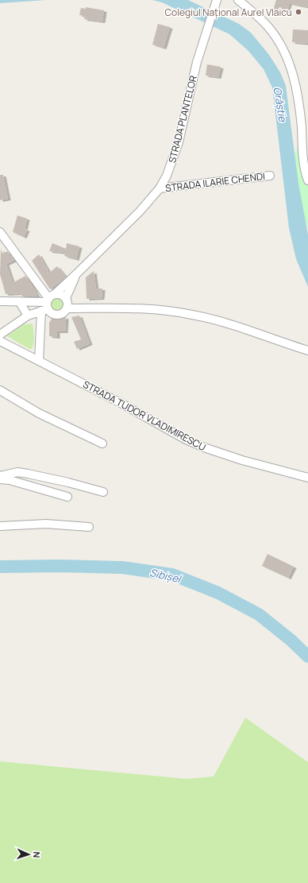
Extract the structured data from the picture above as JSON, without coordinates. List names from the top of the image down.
{
  "streets": {
    "street": ["STRADA PLANTELOR", "STRADA ILARIE CHENDI", "STRADA TUDOR VLADIMIRESCU"]
  },
  "crossings": [
    ["STRADA PLANTELOR", "STRADA ILARIE CHENDI"]
  ],
  "water": ["Orăștie", "Sibișel"],
  "places": ["Colegiul Național Aurel Vlaicu"],
  "north": "right"
}
